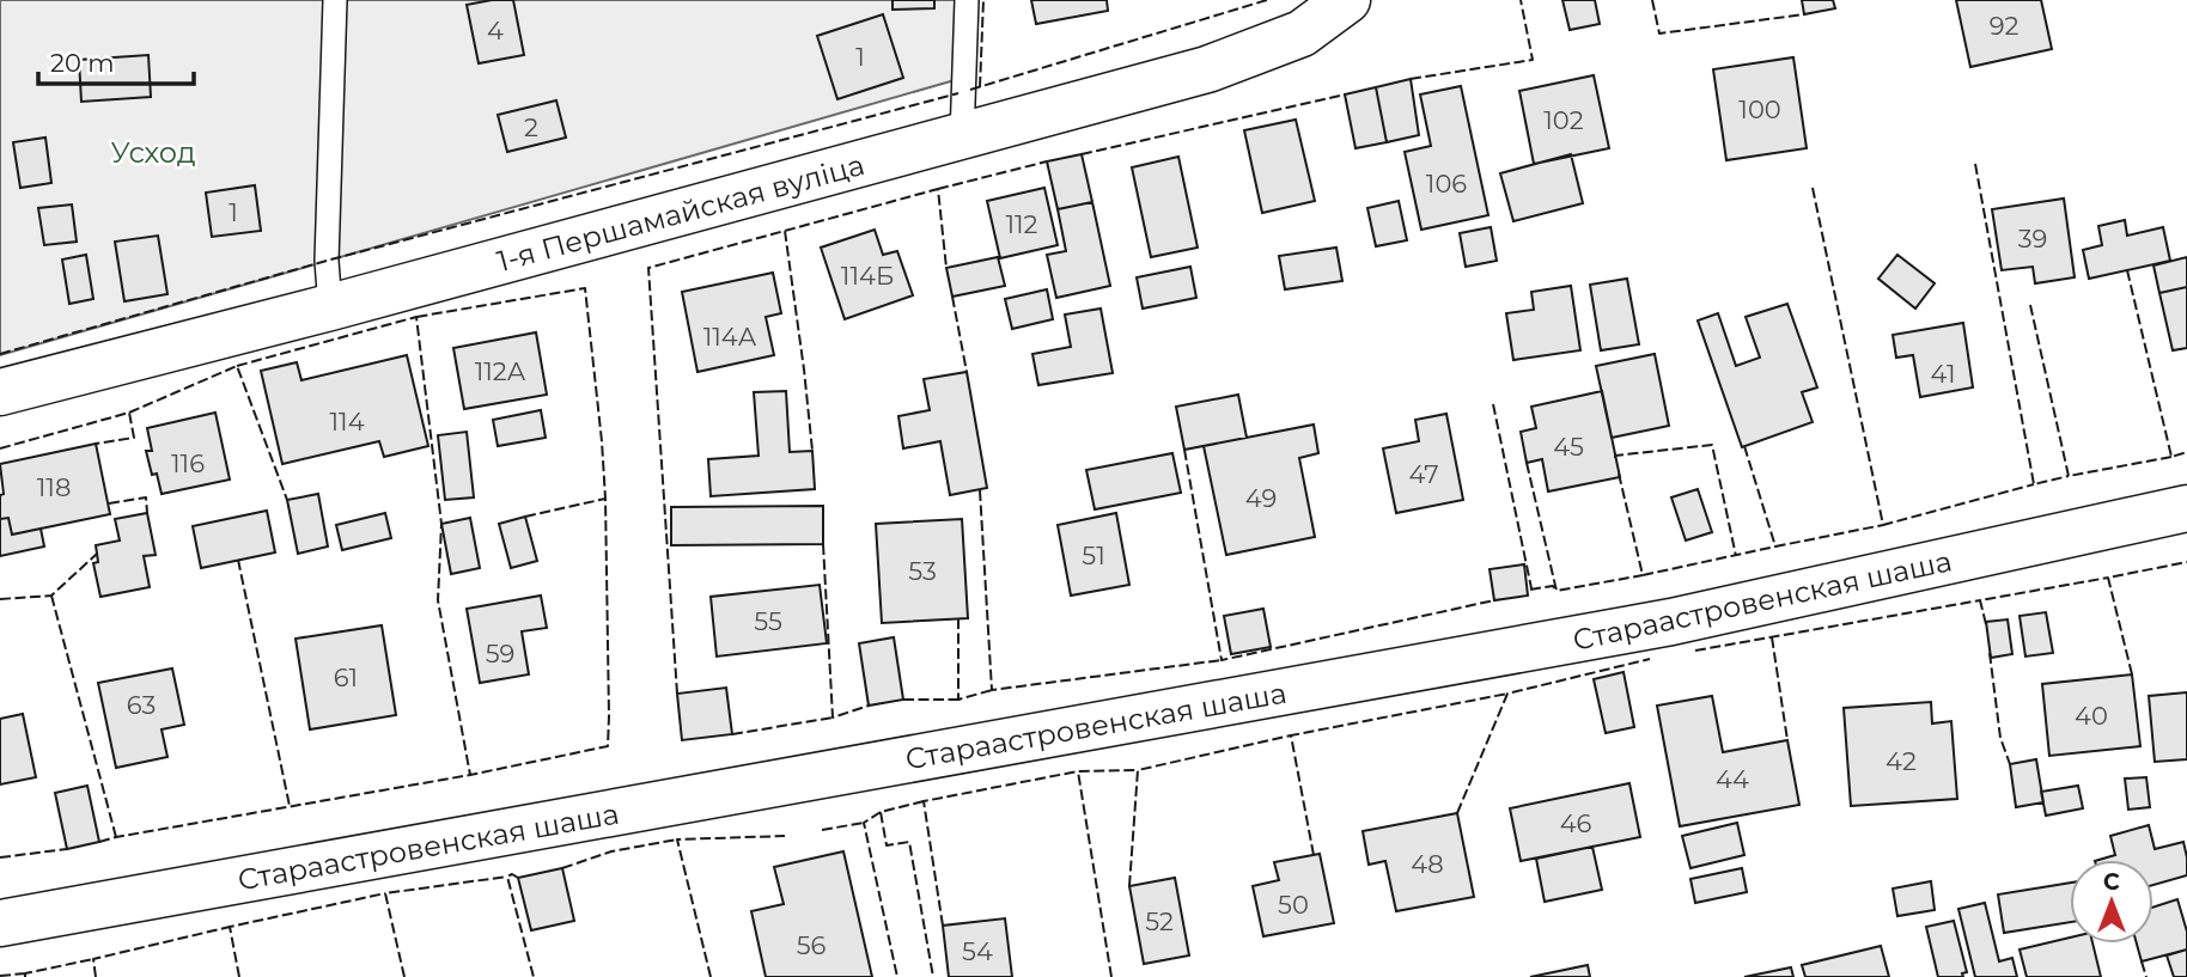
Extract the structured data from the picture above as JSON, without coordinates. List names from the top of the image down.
{
  "streets": {
    "street": ["1-я Першамайская вуліца", "Стараастровенская шаша"]
  },
  "parks": ["Усход"],
  "house_numbers": [
    "92",
    "4",
    "1",
    "100",
    "102",
    "2",
    "106",
    "1",
    "112",
    "39",
    "114Б",
    "114А",
    "112А",
    "41",
    "114",
    "45",
    "116",
    "47",
    "118",
    "49",
    "51",
    "53",
    "55",
    "59",
    "61",
    "63",
    "40",
    "42",
    "44",
    "46",
    "48",
    "50",
    "52",
    "56",
    "54"
  ],
  "scale_bar": "20 m",
  "north": "top"
}
